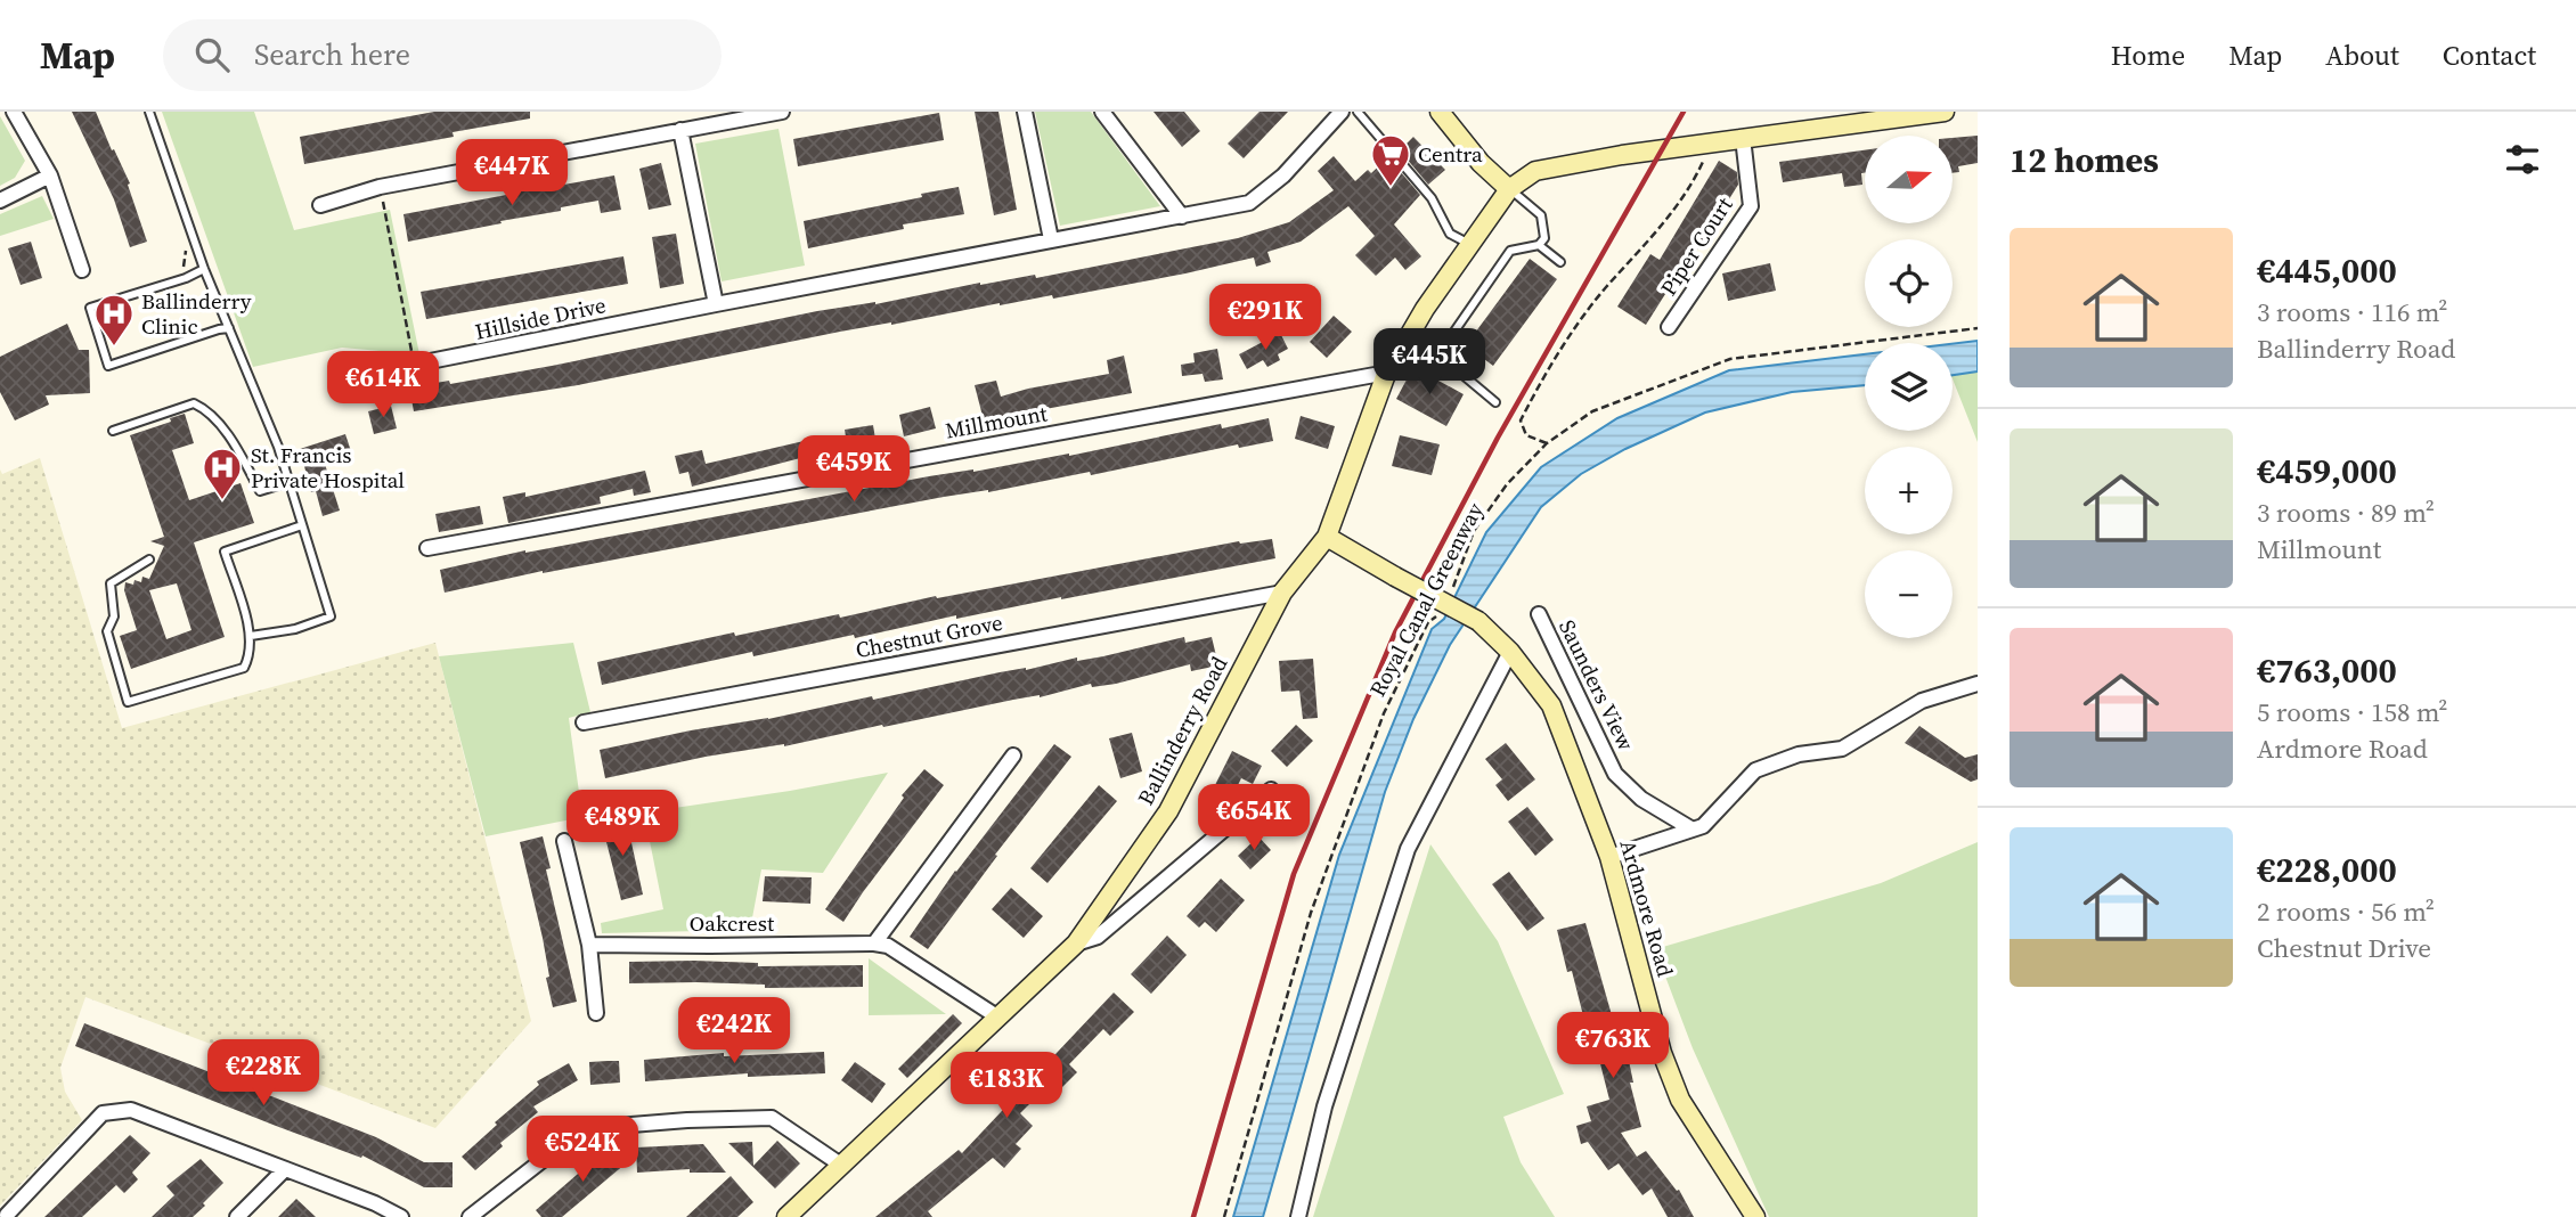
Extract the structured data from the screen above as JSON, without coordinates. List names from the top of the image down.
{
  "streets": {
    "street": [
      "Piper Court",
      "Hillside Drive",
      "Millmount",
      "Chestnut Grove",
      "Saunders View",
      "Ballinderry Road",
      "Ardmore Road",
      "Oakcrest"
    ],
    "path": ["Royal Canal Greenway"]
  },
  "crossings": [
    ["Millmount", "Ballinderry Road"],
    ["Chestnut Grove", "Ballinderry Road"],
    ["Ballinderry Road", "Ardmore Road"],
    ["Ballinderry Road", "Oakcrest"]
  ],
  "places": {
    "supermarket": ["Centra"],
    "hospital": ["Ballinderry Clinic", "St. Francis Private Hospital"]
  },
  "north": "right",
  "page": {
    "header": "Map",
    "search": "Search here",
    "nav": [
      "Home",
      "Map",
      "About",
      "Contact"
    ],
    "heading": "12 homes",
    "map_buttons": ["+", "−"],
    "price": [
      "€447K",
      "€291K",
      "€445K",
      "€614K",
      "€459K",
      "€654K",
      "€489K",
      "€242K",
      "€763K",
      "€228K",
      "€183K",
      "€524K"
    ],
    "list": [
      {
        "name": "€445,000",
        "note": "3 rooms · 116 m² · Ballinderry Road"
      },
      {
        "name": "€459,000",
        "note": "3 rooms · 89 m² · Millmount"
      },
      {
        "name": "€763,000",
        "note": "5 rooms · 158 m² · Ardmore Road"
      },
      {
        "name": "€228,000",
        "note": "2 rooms · 56 m² · Chestnut Drive"
      }
    ]
  }
}
